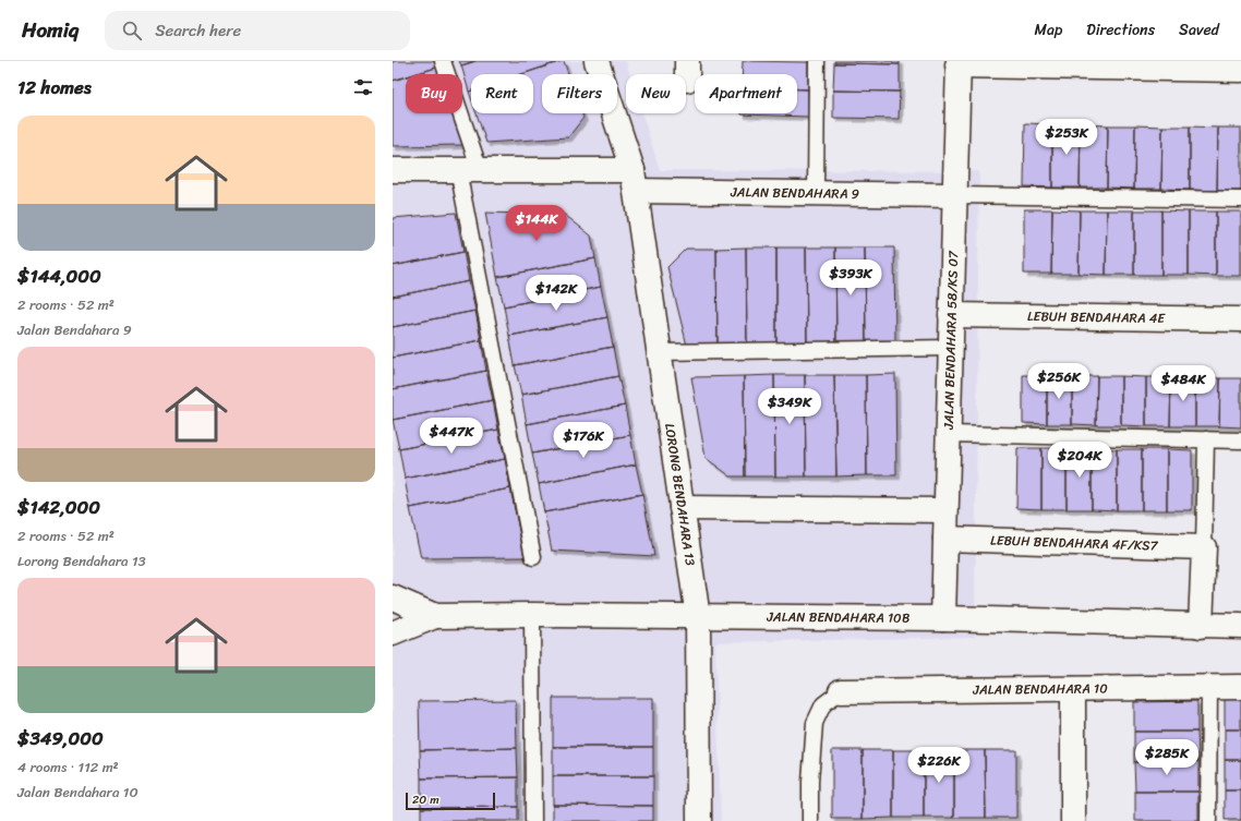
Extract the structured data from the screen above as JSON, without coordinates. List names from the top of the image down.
{
  "streets": {
    "street": [
      "JALAN BENDAHARA 9",
      "LEBUH BENDAHARA 4E",
      "JALAN BENDAHARA 58/KS 07",
      "LORONG BENDAHARA 13",
      "LEBUH BENDAHARA 4F/KS7",
      "JALAN BENDAHARA 10B",
      "JALAN BENDAHARA 10"
    ]
  },
  "crossings": [
    ["JALAN BENDAHARA 9", "JALAN BENDAHARA 58/KS 07"],
    ["JALAN BENDAHARA 9", "LORONG BENDAHARA 13"],
    ["LEBUH BENDAHARA 4E", "JALAN BENDAHARA 58/KS 07"],
    ["JALAN BENDAHARA 58/KS 07", "LEBUH BENDAHARA 4F/KS7"],
    ["JALAN BENDAHARA 58/KS 07", "JALAN BENDAHARA 10B"],
    ["LORONG BENDAHARA 13", "JALAN BENDAHARA 10B"]
  ],
  "scale_bar": "20 m",
  "page": {
    "header": "Homiq",
    "search": "Search here",
    "nav": ["Map", "Directions", "Saved"],
    "heading": "12 homes",
    "chip": [
      "Buy",
      "Rent",
      "Filters",
      "New",
      "Apartment"
    ],
    "list": [
      {
        "name": "$144,000",
        "note": "2 rooms · 52 m² · Jalan Bendahara 9"
      },
      {
        "name": "$142,000",
        "note": "2 rooms · 52 m² · Lorong Bendahara 13"
      },
      {
        "name": "$349,000",
        "note": "4 rooms · 112 m² · Jalan Bendahara 10"
      }
    ],
    "price": [
      "$253K",
      "$144K",
      "$393K",
      "$142K",
      "$256K",
      "$484K",
      "$349K",
      "$447K",
      "$176K",
      "$204K",
      "$285K",
      "$226K"
    ],
    "scale": "20 m"
  }
}
